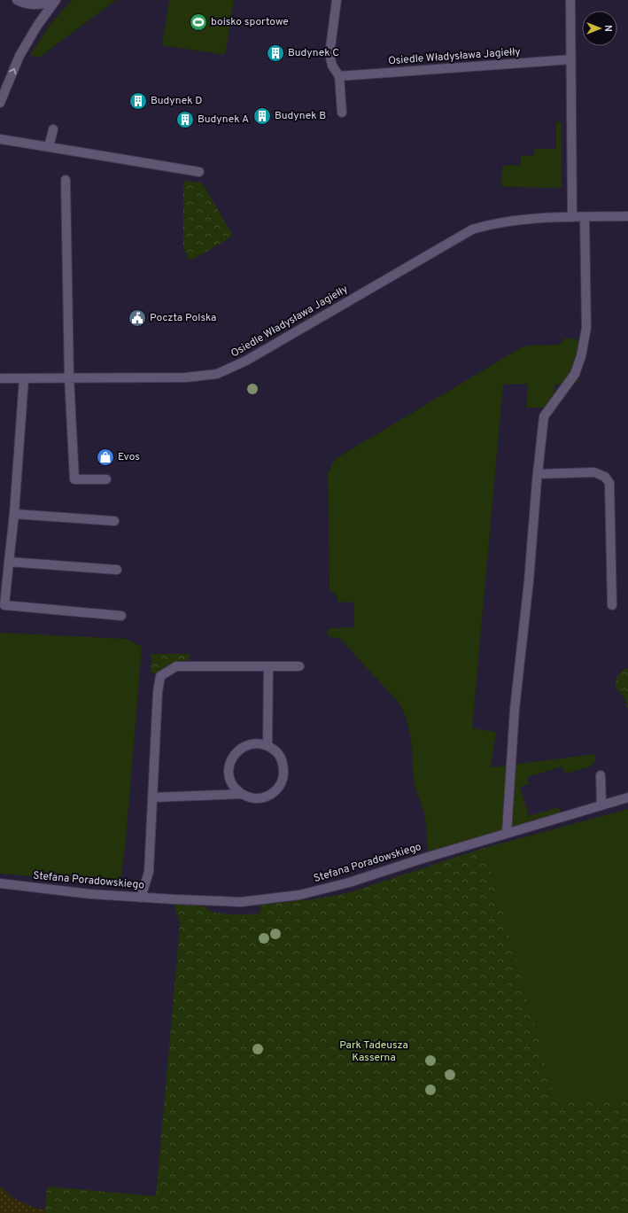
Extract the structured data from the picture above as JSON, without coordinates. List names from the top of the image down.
{
  "streets": {
    "street": ["Osiedle Władysława Jagiełły", "Stefana Poradowskiego"]
  },
  "parks": ["Park Tadeusza Kasserna"],
  "places": {
    "sports": ["boisko sportowe"],
    "building": [
      "Budynek C",
      "Budynek D",
      "Budynek B",
      "Budynek A"
    ],
    "public building": ["Poczta Polska"],
    "shop": ["Evos"]
  },
  "north": "right"
}
